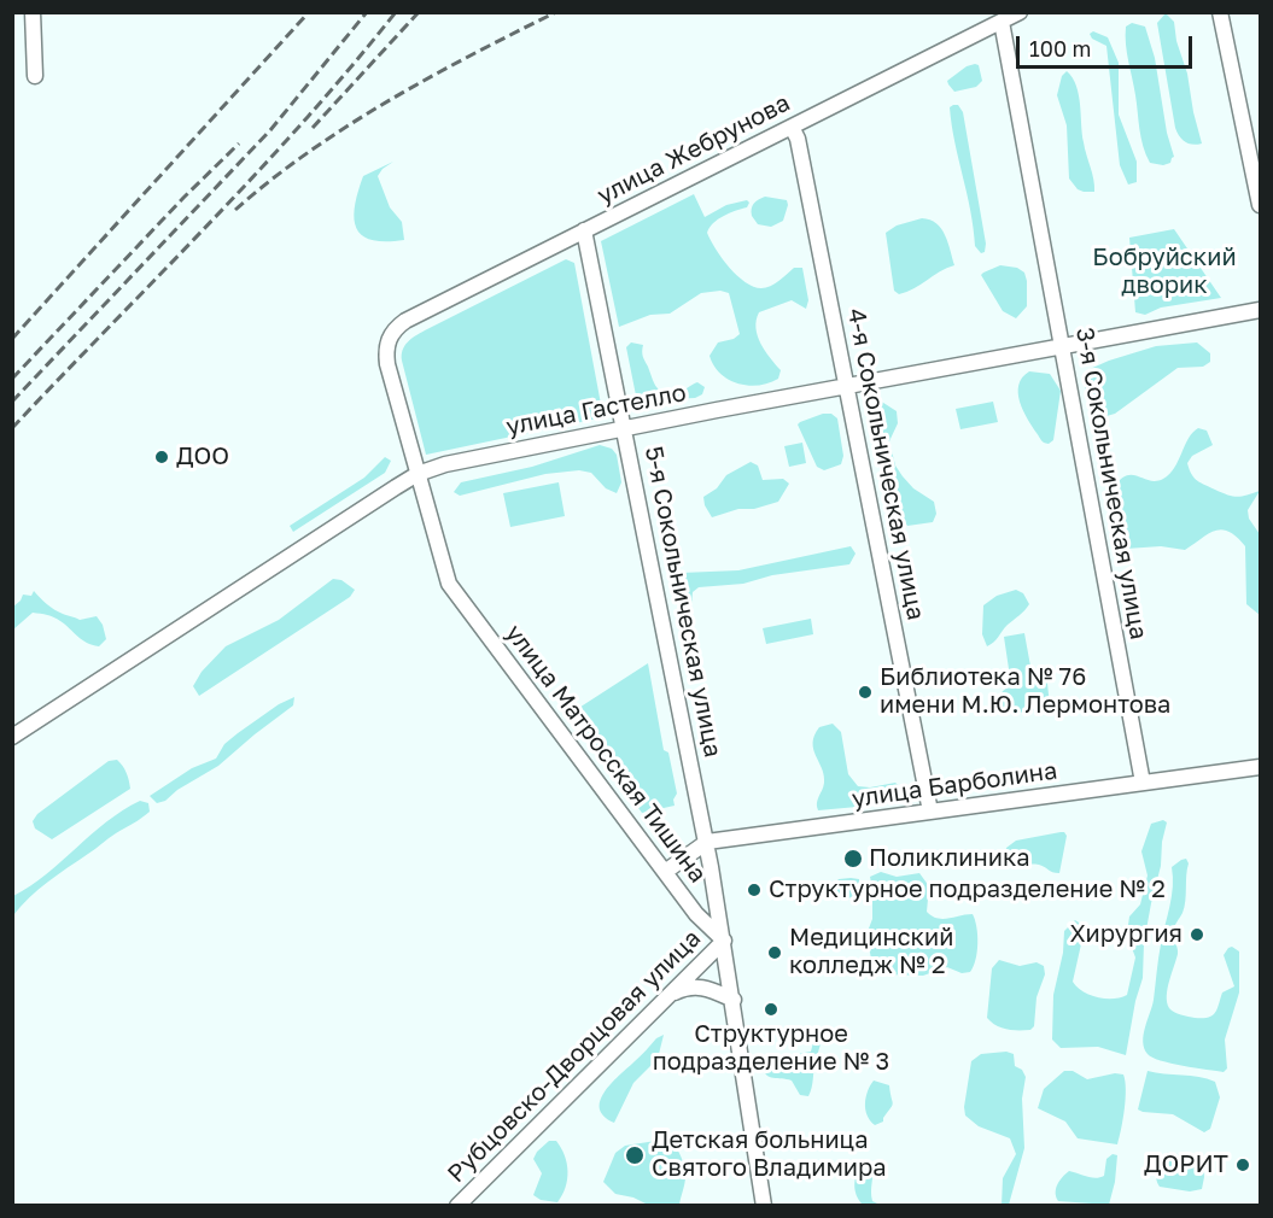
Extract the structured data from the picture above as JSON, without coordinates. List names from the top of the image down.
{
  "streets": {
    "street": [
      "улица Жебрунова",
      "улица Гастелло",
      "4-я Сокольническая улица",
      "3-я Сокольническая улица",
      "5-я Сокольническая улица",
      "улица Матросская Тишина",
      "улица Барболина",
      "Рубцовско-Дворцовая улица"
    ]
  },
  "crossings": [
    ["улица Жебрунова", "4-я Сокольническая улица"],
    ["улица Жебрунова", "3-я Сокольническая улица"],
    ["улица Жебрунова", "5-я Сокольническая улица"],
    ["улица Жебрунова", "улица Матросская Тишина"],
    ["улица Гастелло", "4-я Сокольническая улица"],
    ["улица Гастелло", "3-я Сокольническая улица"],
    ["улица Гастелло", "5-я Сокольническая улица"],
    ["улица Гастелло", "улица Матросская Тишина"],
    ["4-я Сокольническая улица", "улица Барболина"],
    ["3-я Сокольническая улица", "улица Барболина"],
    ["5-я Сокольническая улица", "улица Матросская Тишина"],
    ["5-я Сокольническая улица", "улица Барболина"],
    ["5-я Сокольническая улица", "Рубцовско-Дворцовая улица"],
    ["улица Матросская Тишина", "улица Барболина"],
    ["улица Матросская Тишина", "Рубцовско-Дворцовая улица"]
  ],
  "parks": ["Бобруйский дворик"],
  "places": [
    "ДОО",
    "Библиотека № 76 имени М.Ю. Лермонтова",
    "Поликлиника",
    "Структурное подразделение № 2",
    "Хирургия",
    "Медицинский колледж № 2",
    "Структурное подразделение № 3",
    "Детская больница Святого Владимира",
    "ДОРИТ"
  ],
  "scale_bar": "100 m"
}
